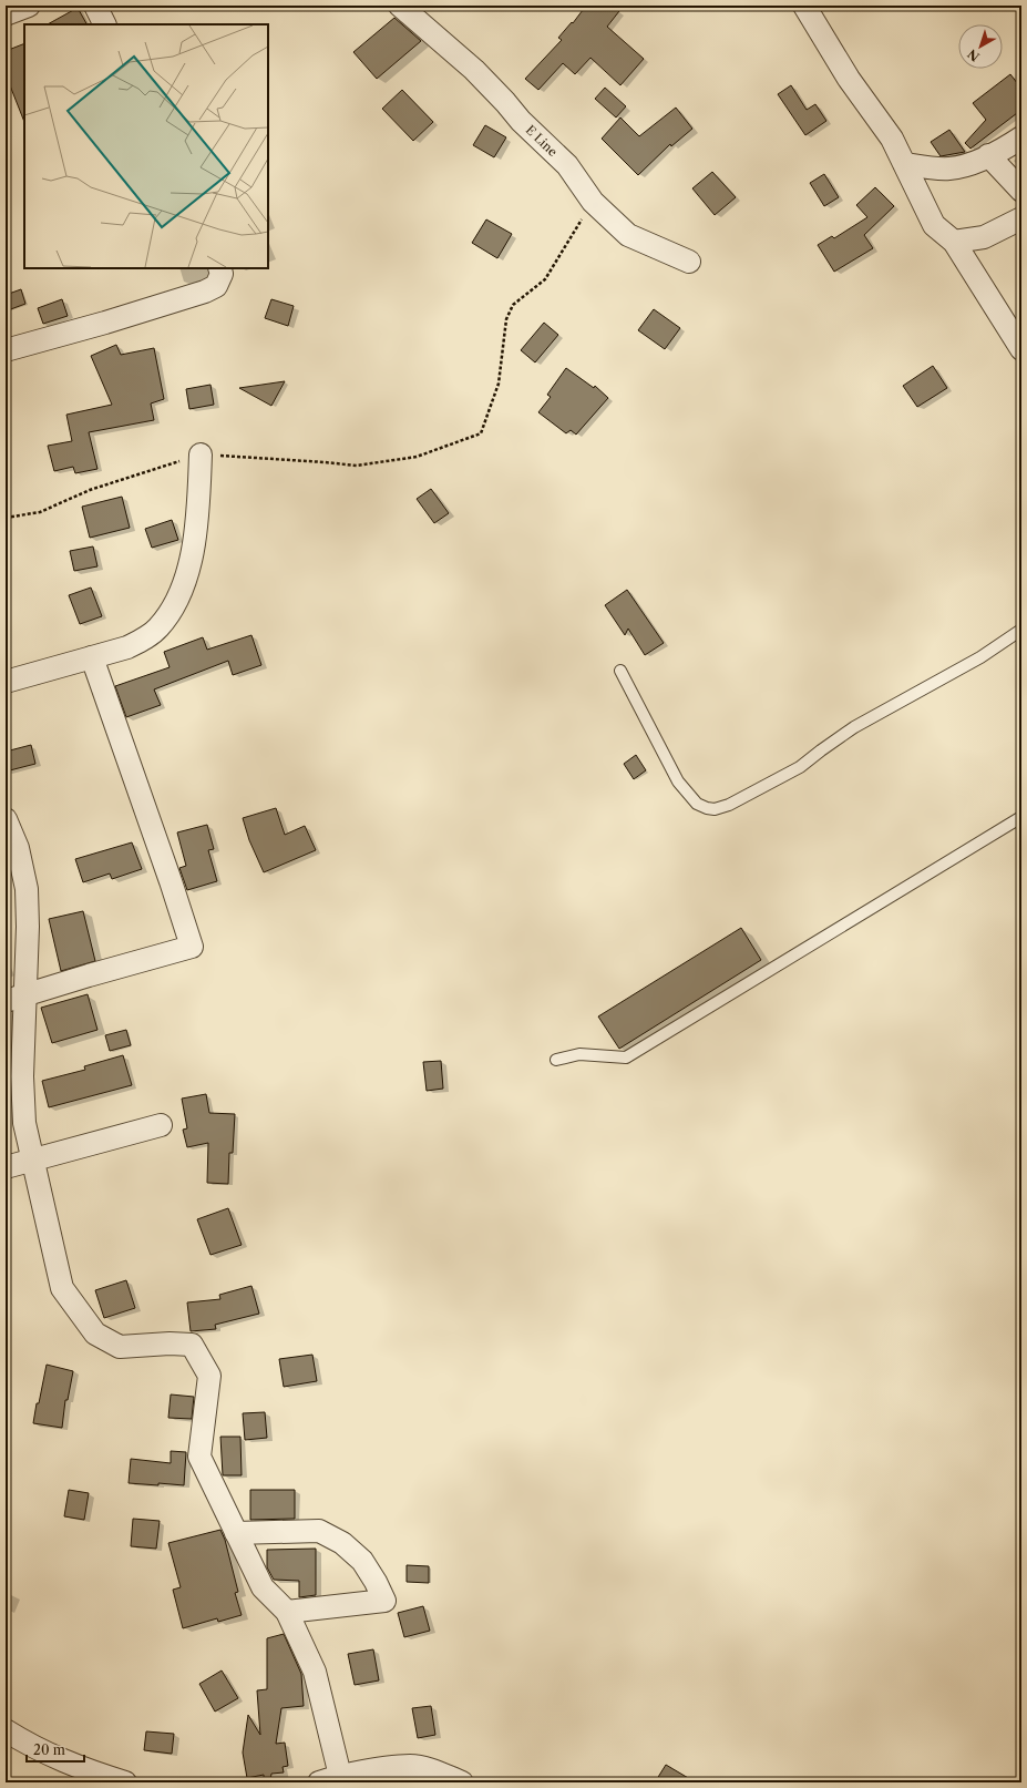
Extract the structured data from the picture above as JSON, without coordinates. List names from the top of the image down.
{
  "streets": {
    "street": ["E Line"]
  },
  "scale_bar": "20 m",
  "north": "bottom left"
}
